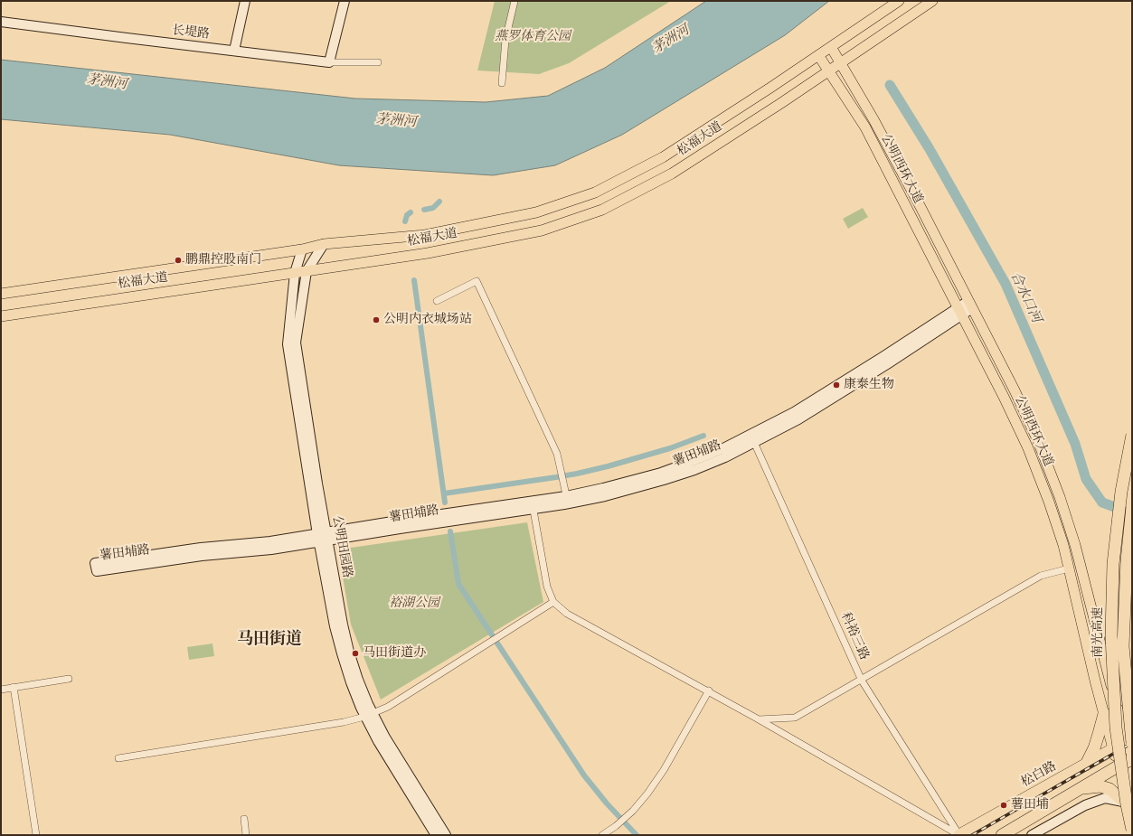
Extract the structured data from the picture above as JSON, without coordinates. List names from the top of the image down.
{
  "streets": {
    "highway": ["南光高速", "松白路"],
    "main road": ["松福大道", "公明西环大道"],
    "street": [
      "长堤路",
      "薯田埔路",
      "公明田园路",
      "科裕三路"
    ]
  },
  "crossings": [
    ["松福大道", "公明西环大道"],
    ["松福大道", "公明田园路"],
    ["公明西环大道", "薯田埔路"],
    ["公明西环大道", "南光高速"],
    ["公明西环大道", "松白路"],
    ["薯田埔路", "公明田园路"],
    ["薯田埔路", "科裕三路"],
    ["南光高速", "松白路"],
    ["科裕三路", "松白路"]
  ],
  "districts": ["马田街道"],
  "water": ["茅洲河", "合水口河"],
  "parks": ["燕罗体育公园", "裕湖公园"],
  "places": [
    "鹏鼎控股南门",
    "公明内衣城场站",
    "康泰生物",
    "马田街道办",
    "薯田埔"
  ]
}
